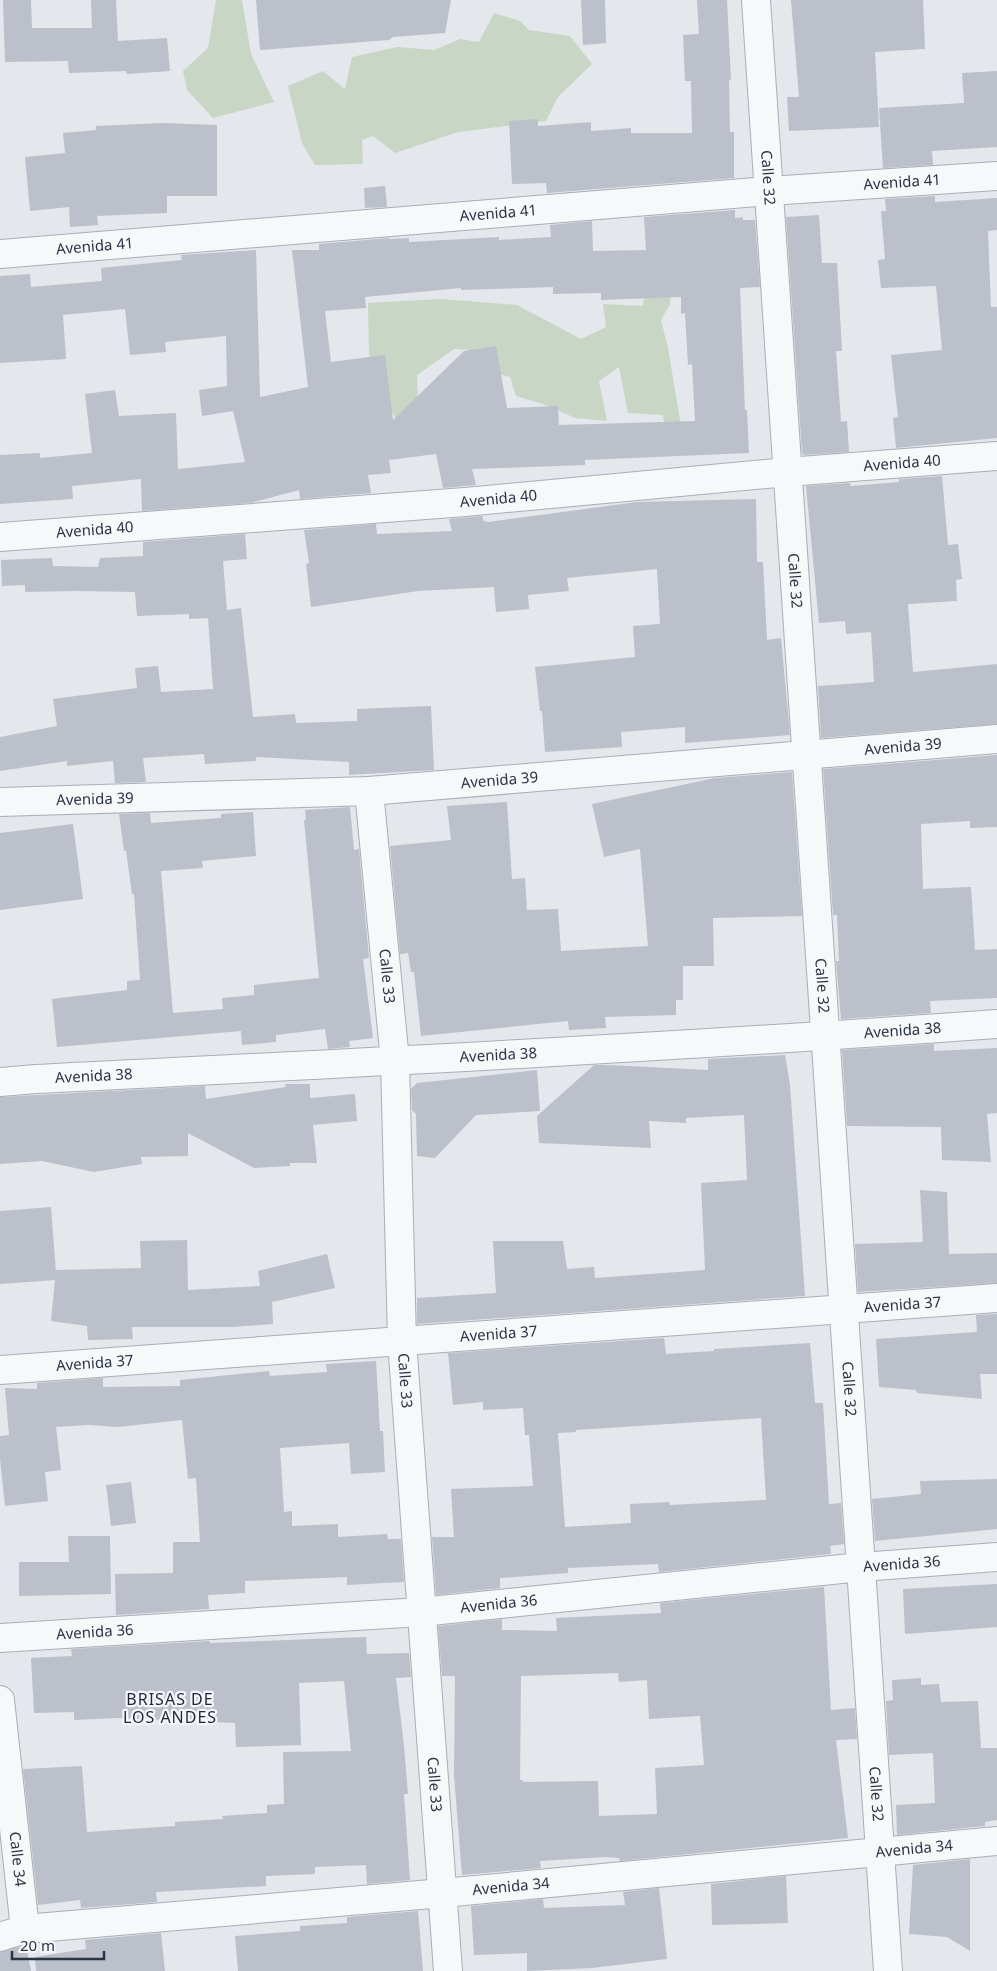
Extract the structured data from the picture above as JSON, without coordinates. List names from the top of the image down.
{
  "streets": {
    "street": [
      "Calle 32",
      "Avenida 41",
      "Avenida 40",
      "Avenida 39",
      "Calle 33",
      "Avenida 38",
      "Avenida 37",
      "Avenida 36",
      "Avenida 34",
      "Calle 34"
    ]
  },
  "crossings": [
    ["Calle 32", "Avenida 41"],
    ["Calle 32", "Avenida 40"],
    ["Calle 32", "Avenida 39"],
    ["Calle 32", "Avenida 38"],
    ["Calle 32", "Avenida 37"],
    ["Calle 32", "Avenida 36"],
    ["Calle 32", "Avenida 34"],
    ["Avenida 39", "Calle 33"],
    ["Calle 33", "Avenida 38"],
    ["Calle 33", "Avenida 37"],
    ["Calle 33", "Avenida 36"],
    ["Calle 33", "Avenida 34"],
    ["Avenida 34", "Calle 34"]
  ],
  "districts": ["BRISAS DE LOS ANDES"],
  "scale_bar": "20 m"
}
